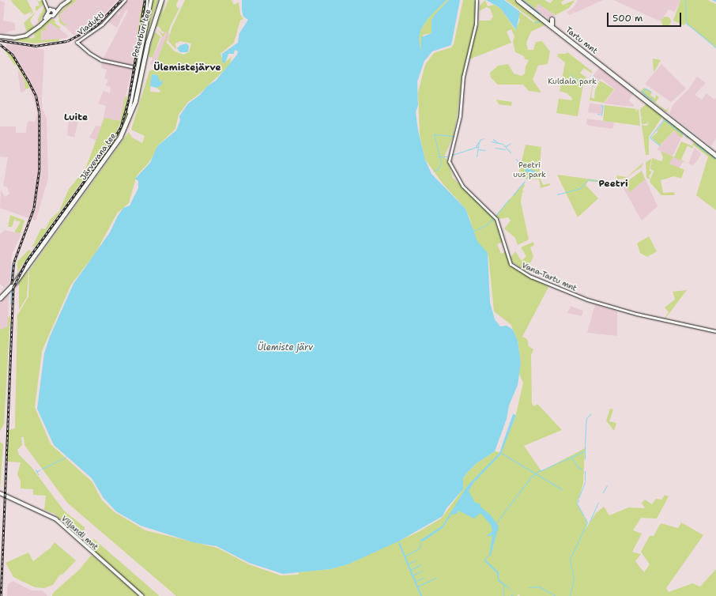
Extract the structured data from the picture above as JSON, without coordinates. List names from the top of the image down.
{
  "streets": {
    "highway": ["Peterburi tee", "Tartu mnt", "Järvevana tee"],
    "main road": ["Viljandi mnt"],
    "street": ["Viadukti", "Vana-Tartu mnt"]
  },
  "crossings": [
    ["Viadukti", "Peterburi tee"],
    ["Viadukti", "Järvevana tee"],
    ["Peterburi tee", "Järvevana tee"]
  ],
  "districts": ["Ülemistejärve", "Luite", "Peetri"],
  "water": ["Ülemiste järv"],
  "parks": ["Kuldala park", "Peetri uus park"],
  "scale_bar": "500 m"
}
